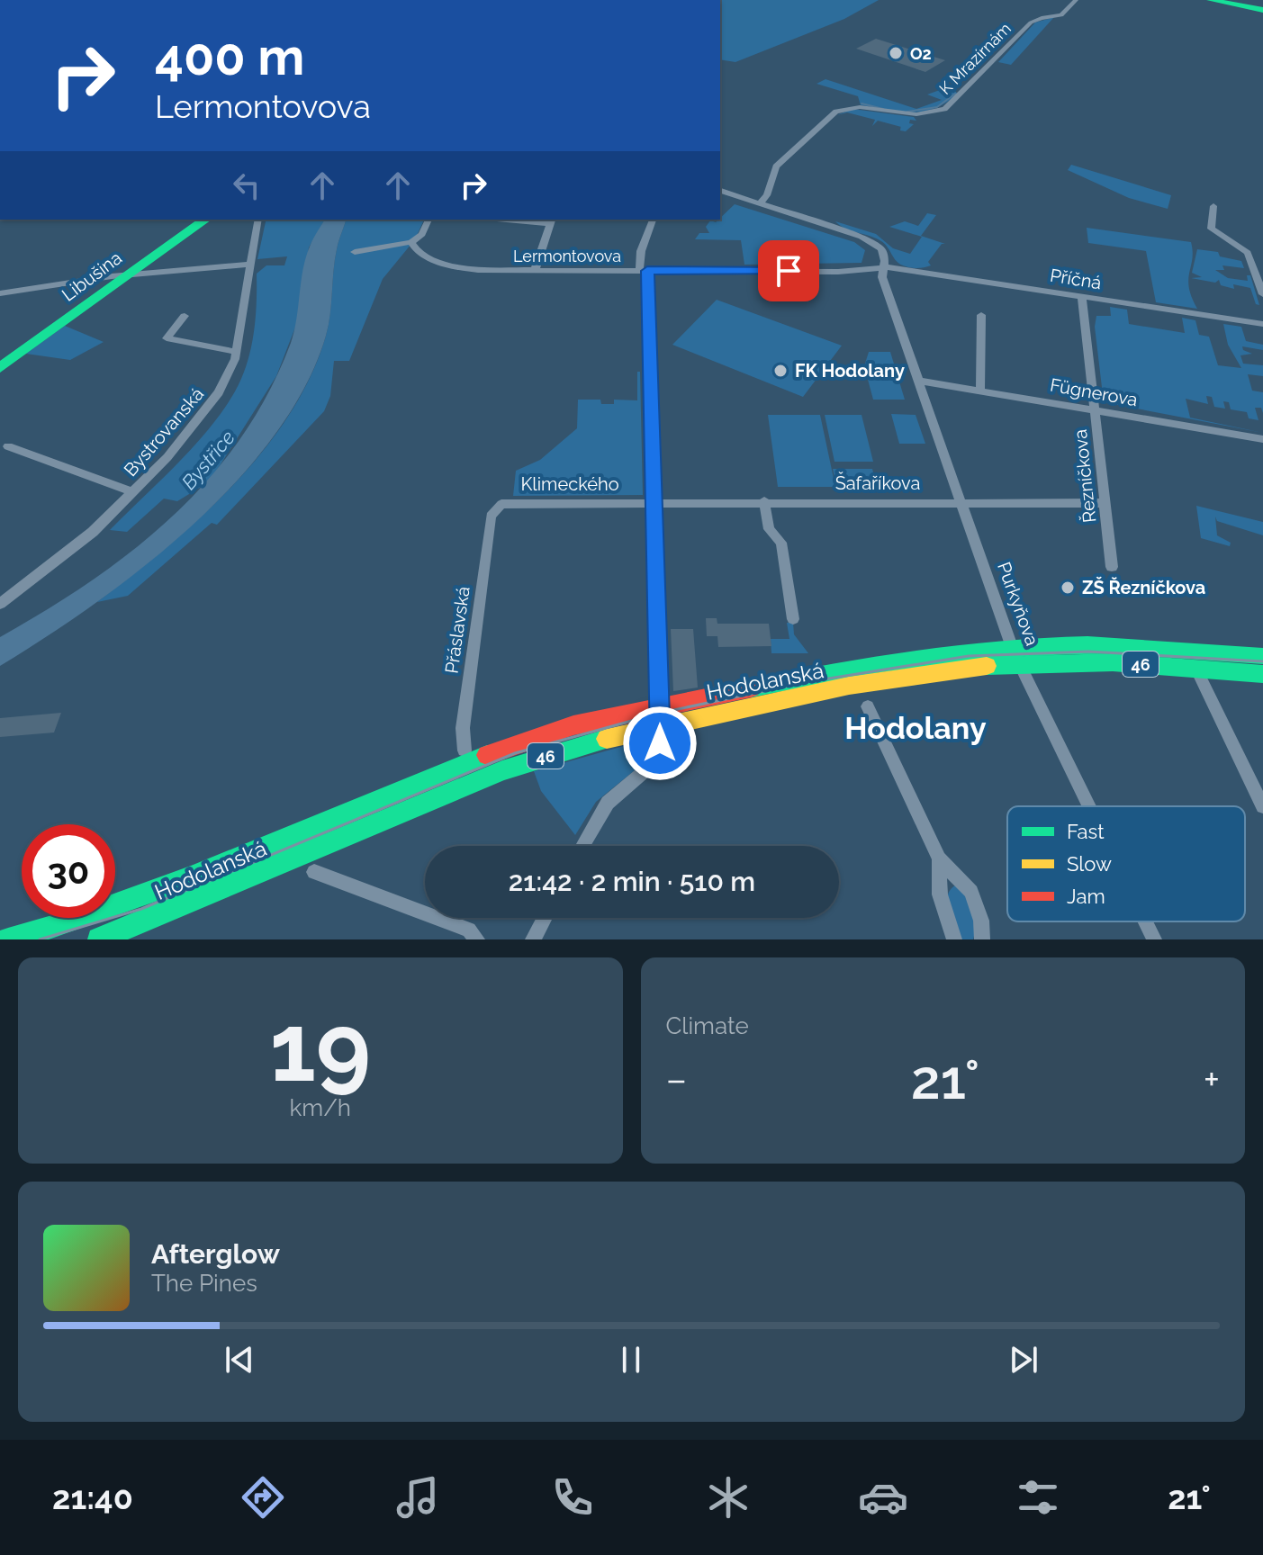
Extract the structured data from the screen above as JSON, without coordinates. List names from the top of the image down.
{
  "streets": {
    "main road": ["Libušina", "46", "Hodolanská"],
    "street": [
      "K Mrazírnám",
      "Lermontovova",
      "Příčná",
      "Fügnerova",
      "Bystrovanská",
      "Řezníčkova",
      "Šafaříkova",
      "Klimeckého",
      "Purkyňova",
      "Přáslavská"
    ]
  },
  "crossings": [
    ["Lermontovova", "Příčná"],
    ["Lermontovova", "Purkyňova"],
    ["Příčná", "Řezníčkova"],
    ["Příčná", "Purkyňova"],
    ["Fügnerova", "Řezníčkova"],
    ["Fügnerova", "Purkyňova"],
    ["Řezníčkova", "Šafaříkova"],
    ["Šafaříkova", "Klimeckého"],
    ["Šafaříkova", "Purkyňova"],
    ["Klimeckého", "Přáslavská"],
    ["Purkyňova", "Hodolanská"]
  ],
  "districts": ["Hodolany"],
  "water": ["Bystřice"],
  "places": ["O2", "FK Hodolany", "ZŠ Řezníčkova"],
  "legend": ["Fast", "Slow", "Jam"],
  "page": {
    "turn": ["400 m", "Lermontovova"],
    "limit": "30",
    "trip": "21:42 · 2 min · 510 m",
    "tile": [
      ["19", "km/h"],
      "Climate"
    ],
    "heat": ["−", "21°", "+"],
    "song": ["Afterglow", "The Pines"],
    "tabs": ["21:40", "21°"]
  }
}
